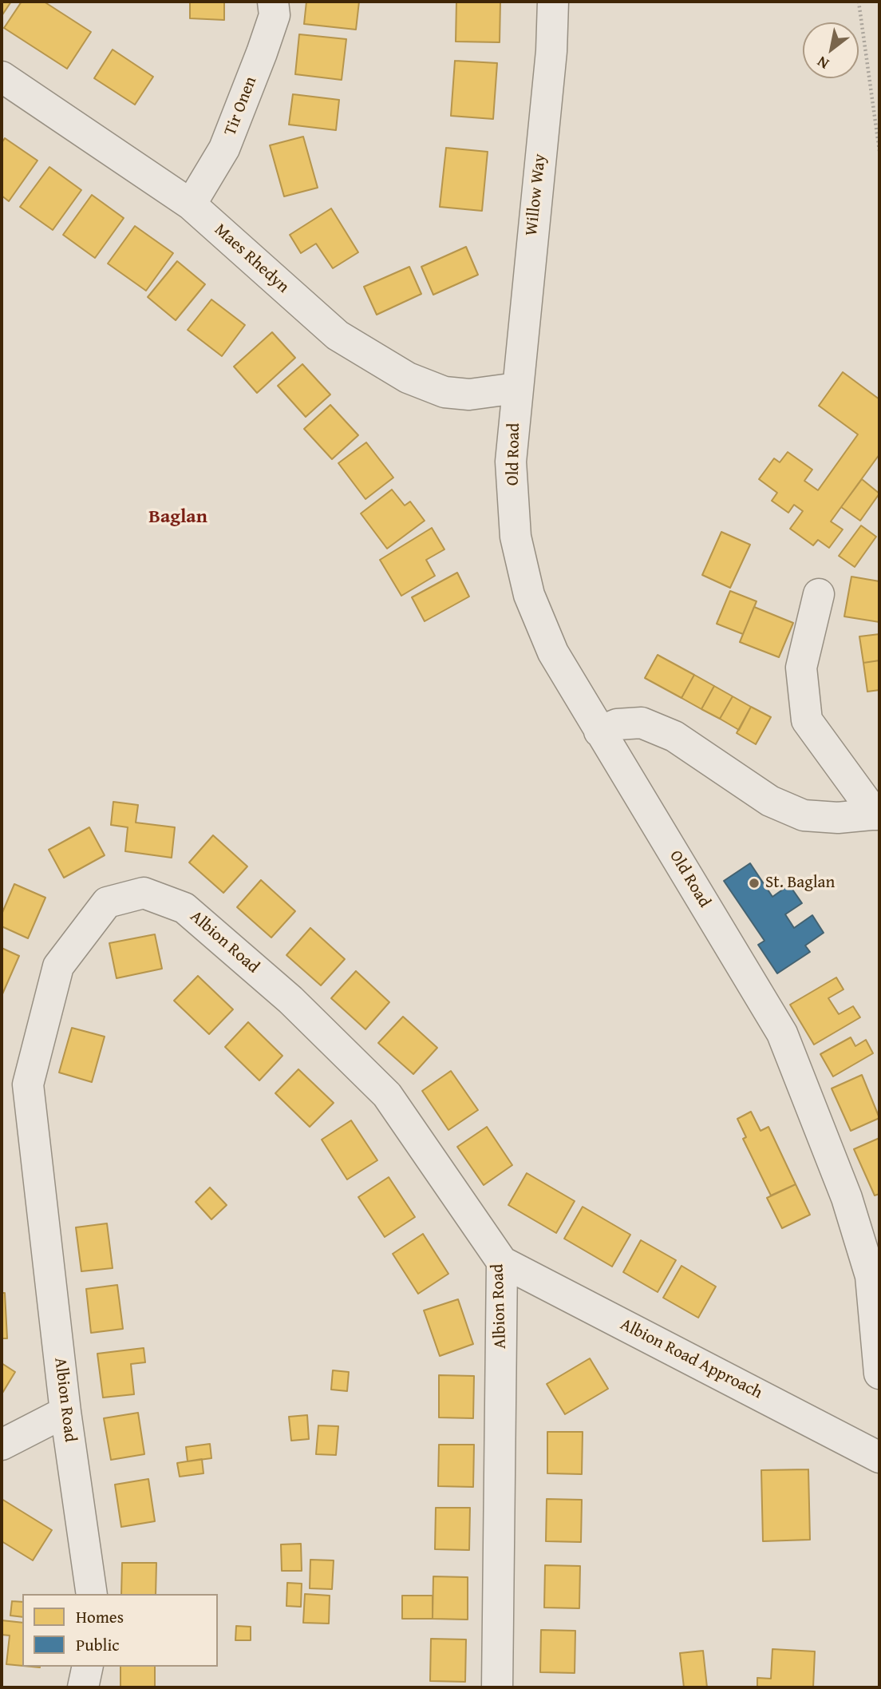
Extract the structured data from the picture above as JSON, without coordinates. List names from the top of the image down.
{
  "streets": {
    "street": [
      "Tir Onen",
      "Willow Way",
      "Maes Rhedyn",
      "Old Road",
      "Albion Road",
      "Albion Road Approach"
    ]
  },
  "crossings": [
    ["Tir Onen", "Maes Rhedyn"],
    ["Willow Way", "Maes Rhedyn"],
    ["Willow Way", "Old Road"],
    ["Maes Rhedyn", "Old Road"],
    ["Albion Road", "Albion Road Approach"]
  ],
  "districts": ["Baglan"],
  "places": ["St. Baglan"],
  "legend": ["Homes", "Public"],
  "north": "bottom left"
}
